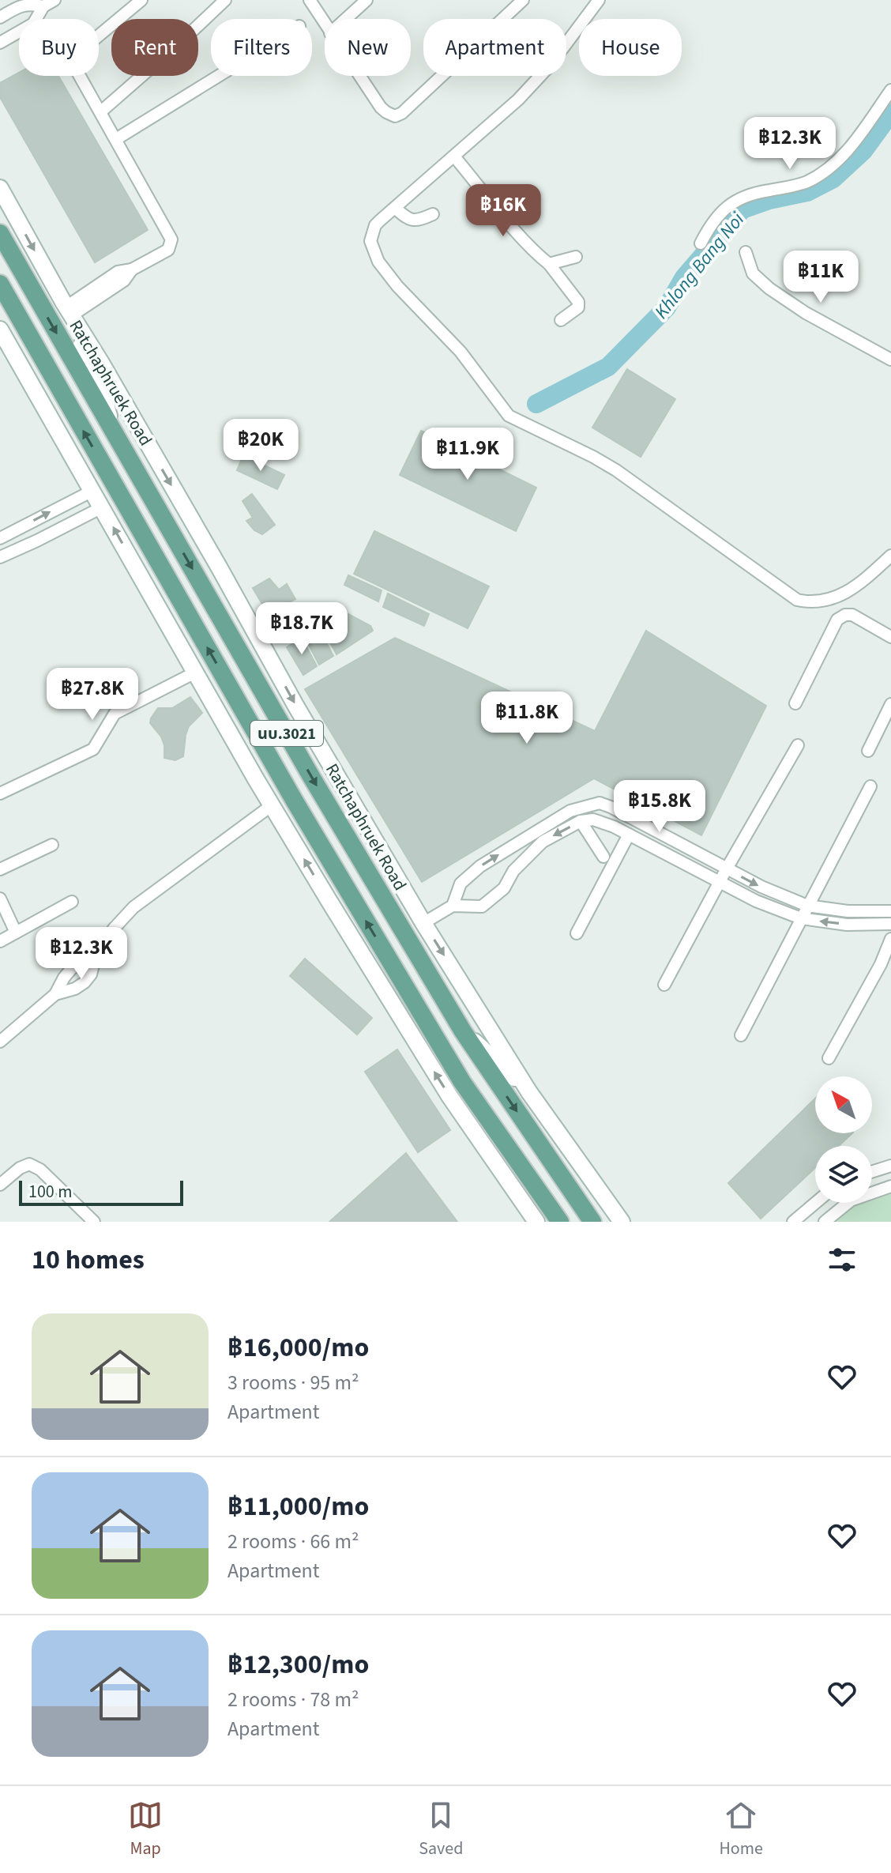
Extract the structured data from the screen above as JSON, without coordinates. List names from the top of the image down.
{
  "streets": {
    "main road": ["Ratchaphruek Road", "นบ.3021"]
  },
  "water": ["Khlong Bang Noi"],
  "scale_bar": "100 m",
  "north": "top left",
  "page": {
    "chip": [
      "Buy",
      "Rent",
      "Filters",
      "New",
      "Apartment",
      "House"
    ],
    "price": [
      "฿12.3K",
      "฿16K",
      "฿11K",
      "฿20K",
      "฿11.9K",
      "฿18.7K",
      "฿27.8K",
      "฿11.8K",
      "฿15.8K",
      "฿12.3K"
    ],
    "scale": "100 m",
    "heading": "10 homes",
    "list": [
      {
        "name": "฿16,000/mo",
        "note": "3 rooms · 95 m² · Apartment"
      },
      {
        "name": "฿11,000/mo",
        "note": "2 rooms · 66 m² · Apartment"
      },
      {
        "name": "฿12,300/mo",
        "note": "2 rooms · 78 m² · Apartment"
      }
    ],
    "tabs": ["Map", "Saved", "Home"]
  }
}
